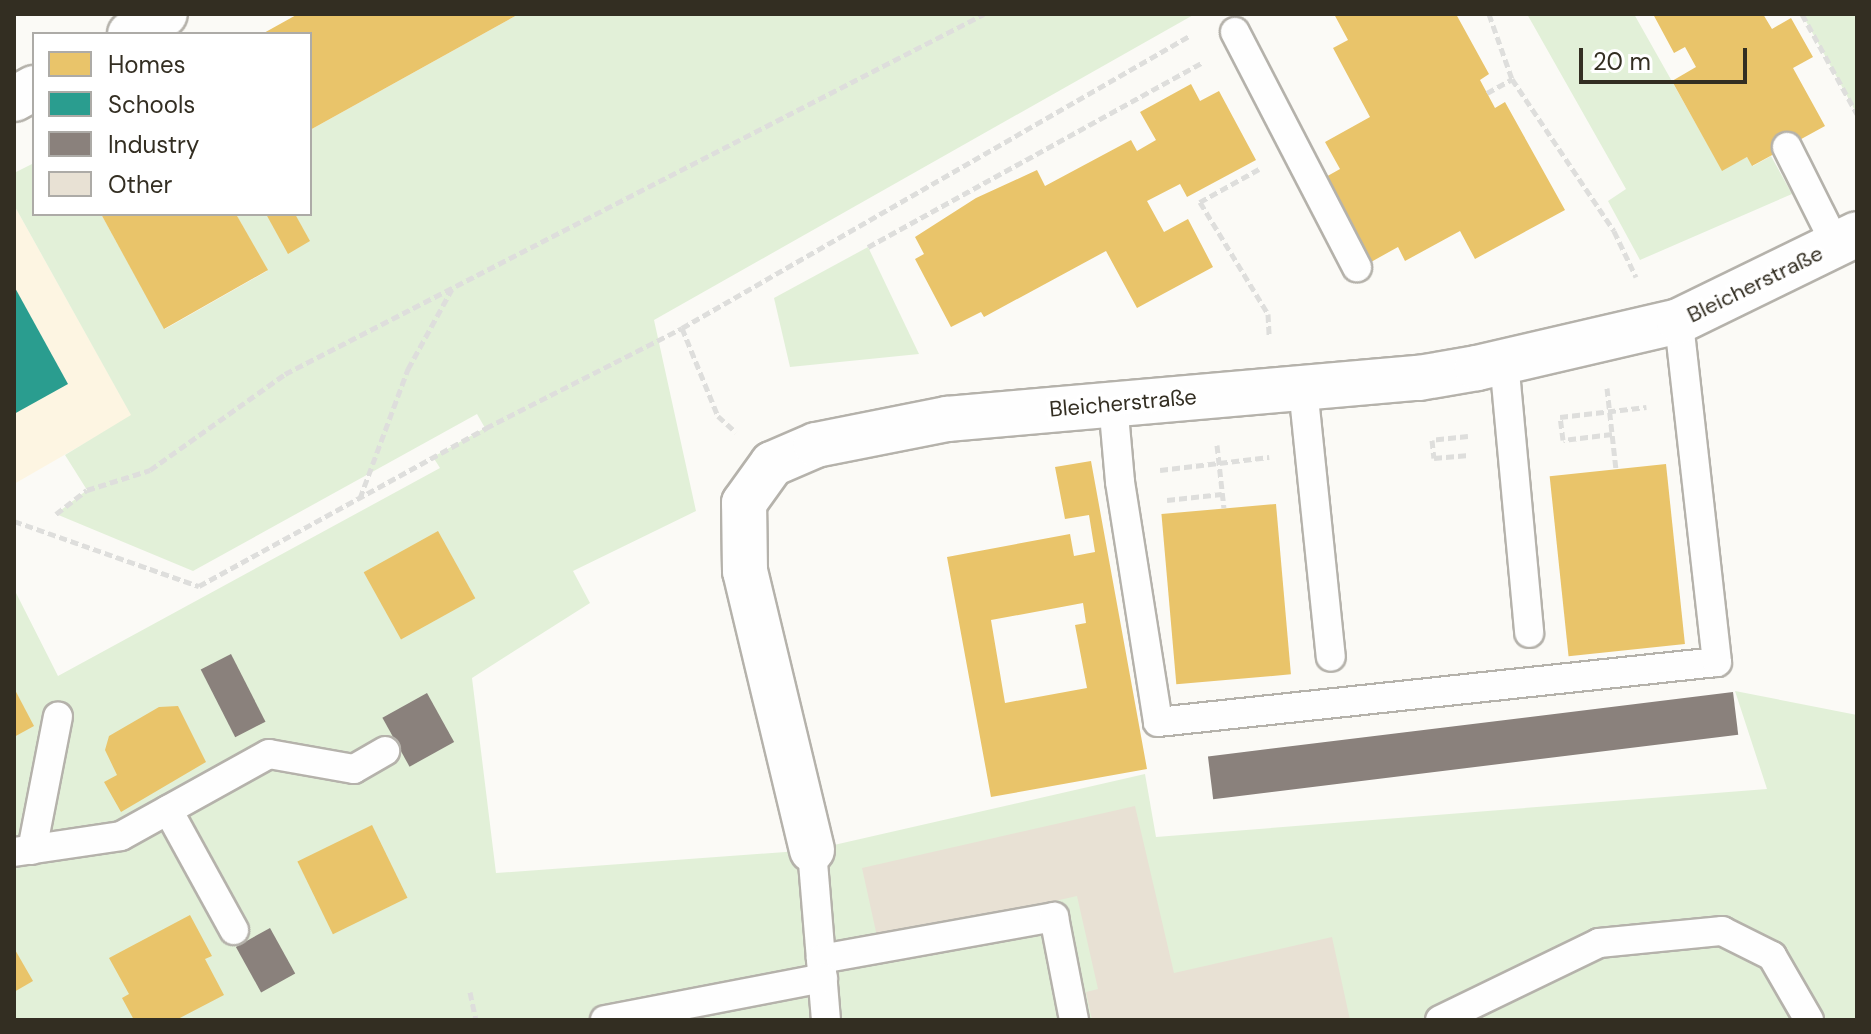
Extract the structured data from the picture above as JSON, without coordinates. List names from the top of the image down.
{
  "streets": {
    "street": ["Bleicherstraße"]
  },
  "legend": [
    "Homes",
    "Schools",
    "Industry",
    "Other"
  ],
  "scale_bar": "20 m"
}
